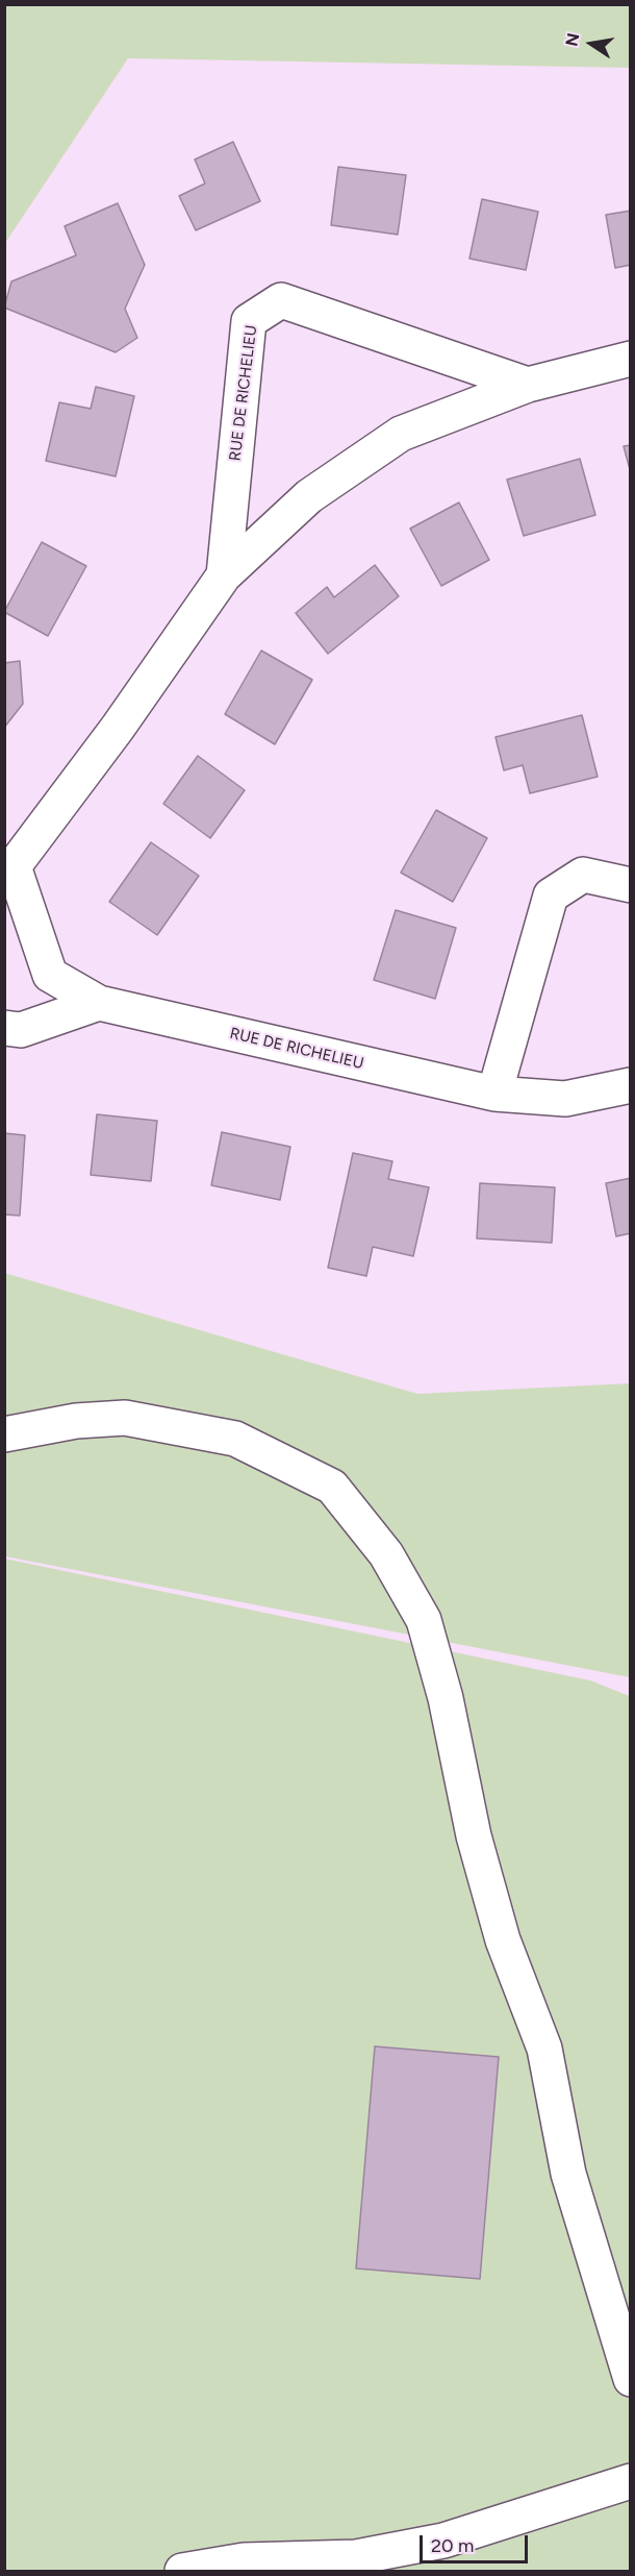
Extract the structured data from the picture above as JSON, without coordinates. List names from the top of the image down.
{
  "streets": {
    "street": ["RUE DE RICHELIEU"]
  },
  "scale_bar": "20 m",
  "north": "left"
}
